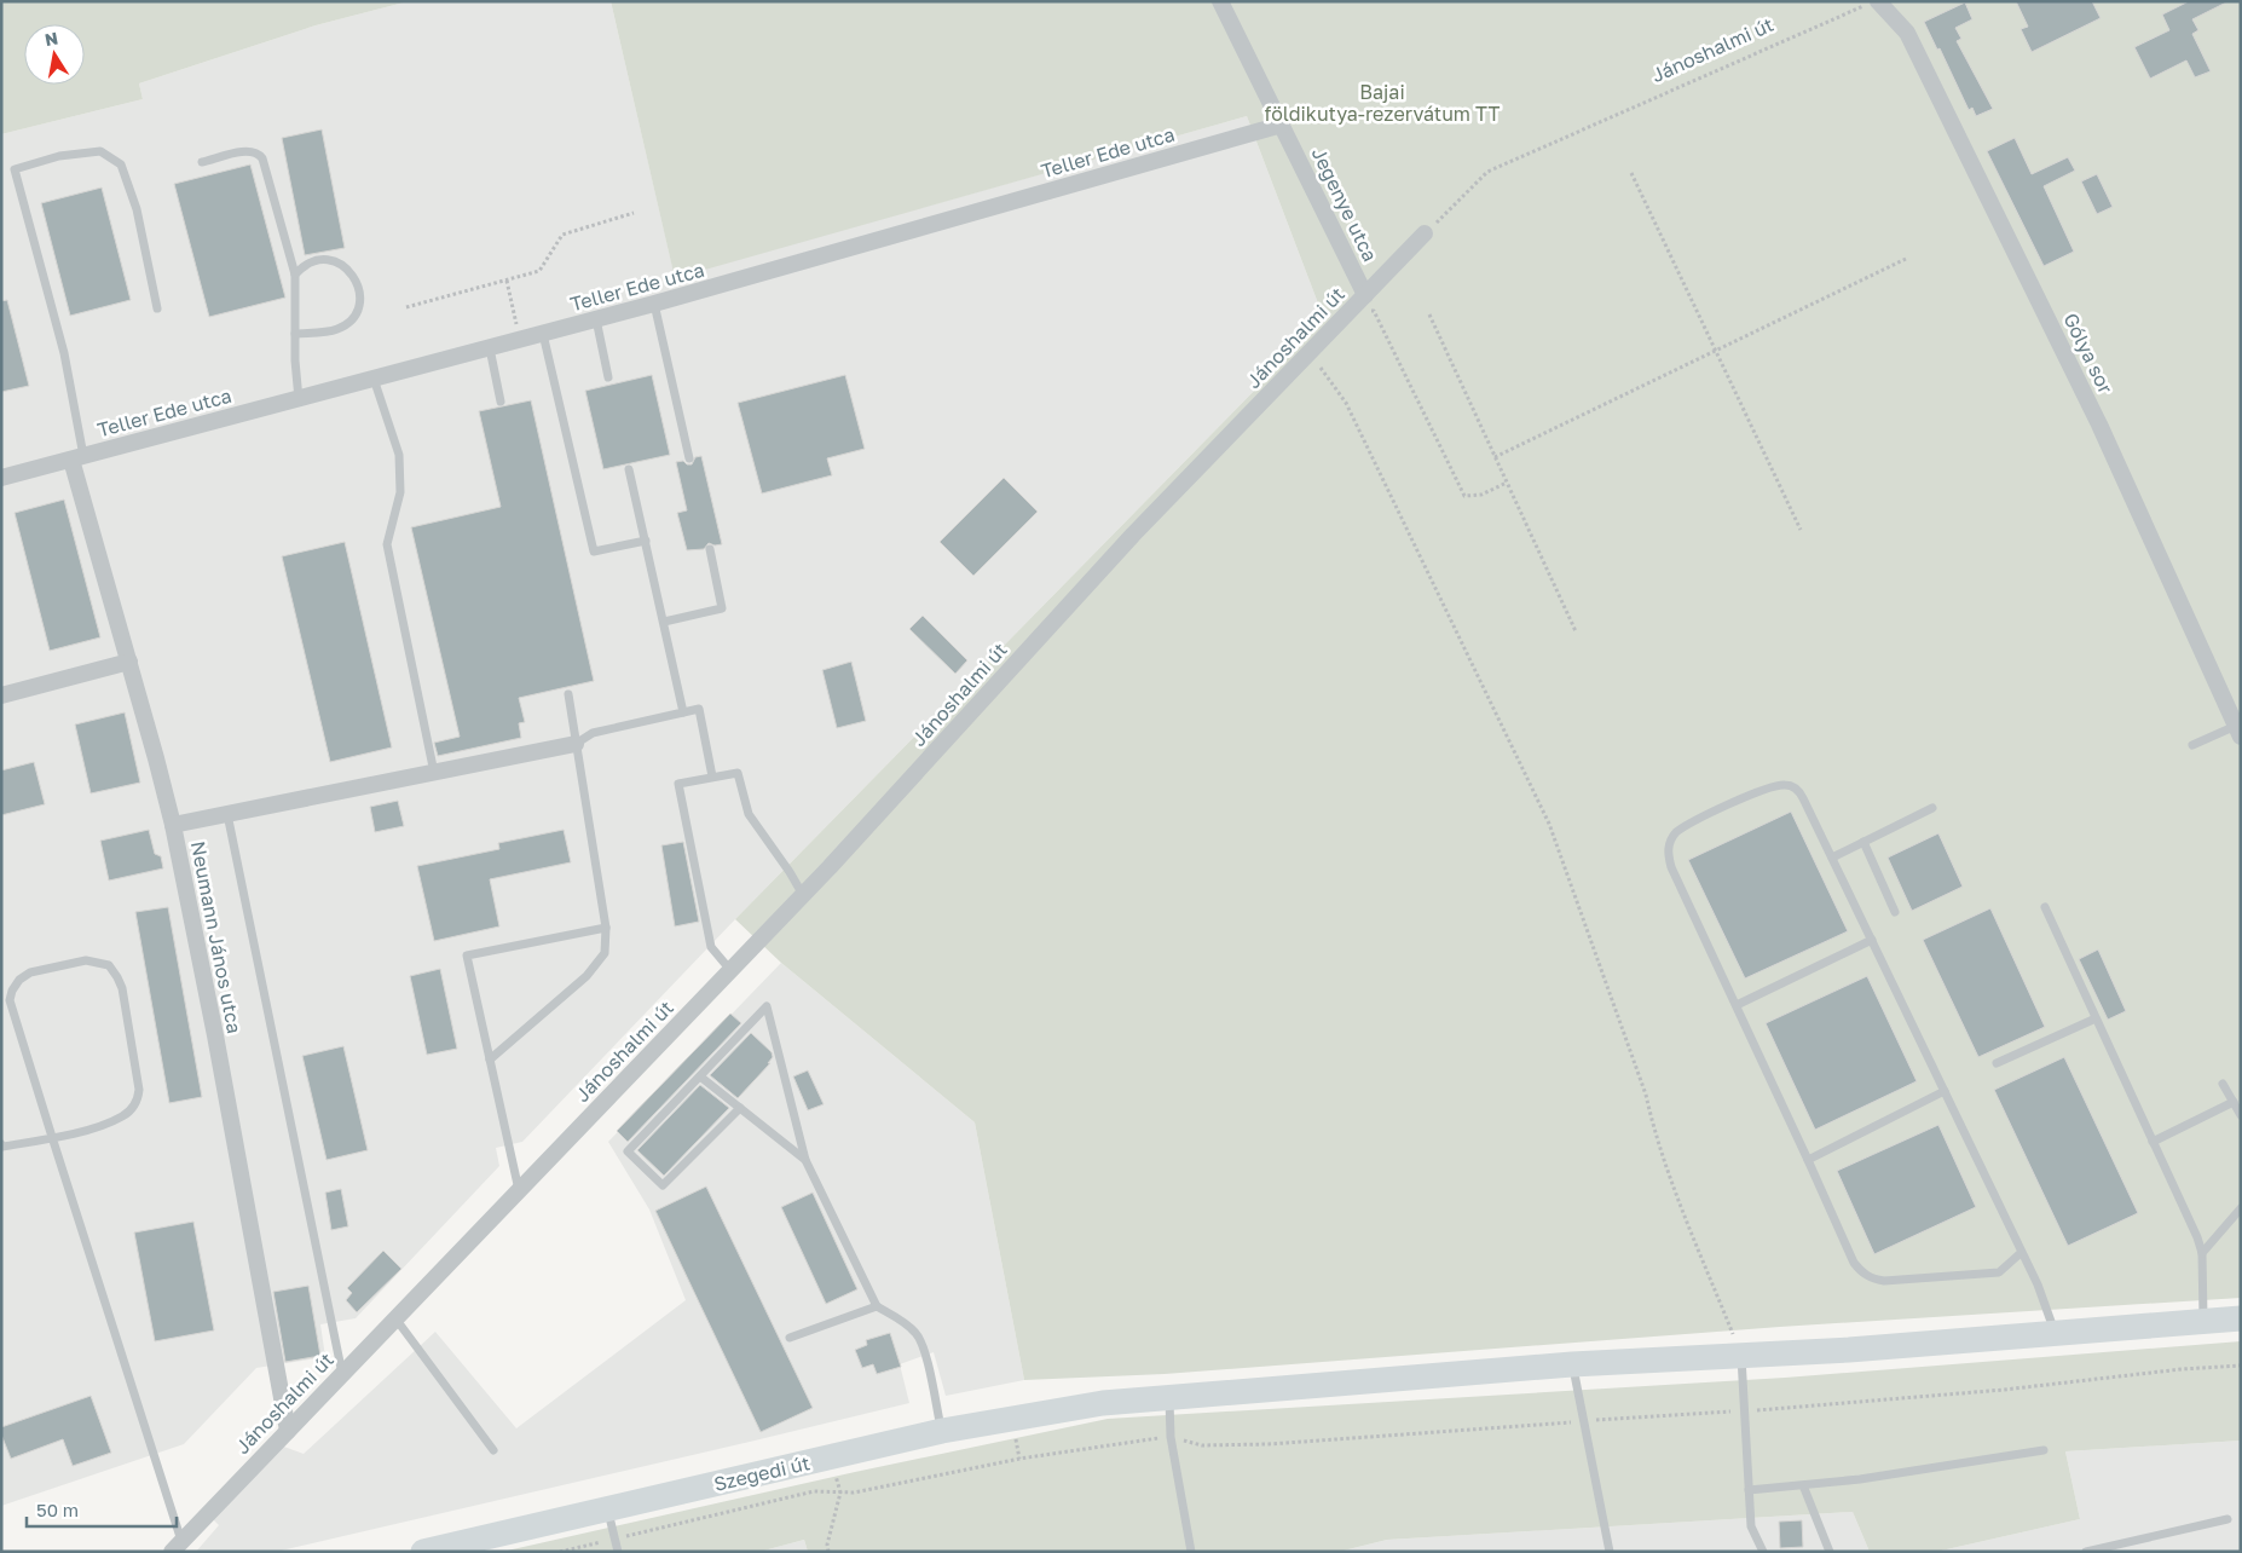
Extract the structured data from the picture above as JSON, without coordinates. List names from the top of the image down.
{
  "streets": {
    "main road": ["Szegedi út"],
    "street": [
      "Jánoshalmi út",
      "Teller Ede utca",
      "Jegenye utca",
      "Gólya sor",
      "Neumann János utca"
    ]
  },
  "crossings": [
    ["Jánoshalmi út", "Jegenye utca"],
    ["Jánoshalmi út", "Gólya sor"],
    ["Jánoshalmi út", "Neumann János utca"],
    ["Teller Ede utca", "Jegenye utca"],
    ["Teller Ede utca", "Neumann János utca"]
  ],
  "parks": ["Bajai földikutya-rezervátum TT"],
  "scale_bar": "50 m",
  "north": "top"
}
